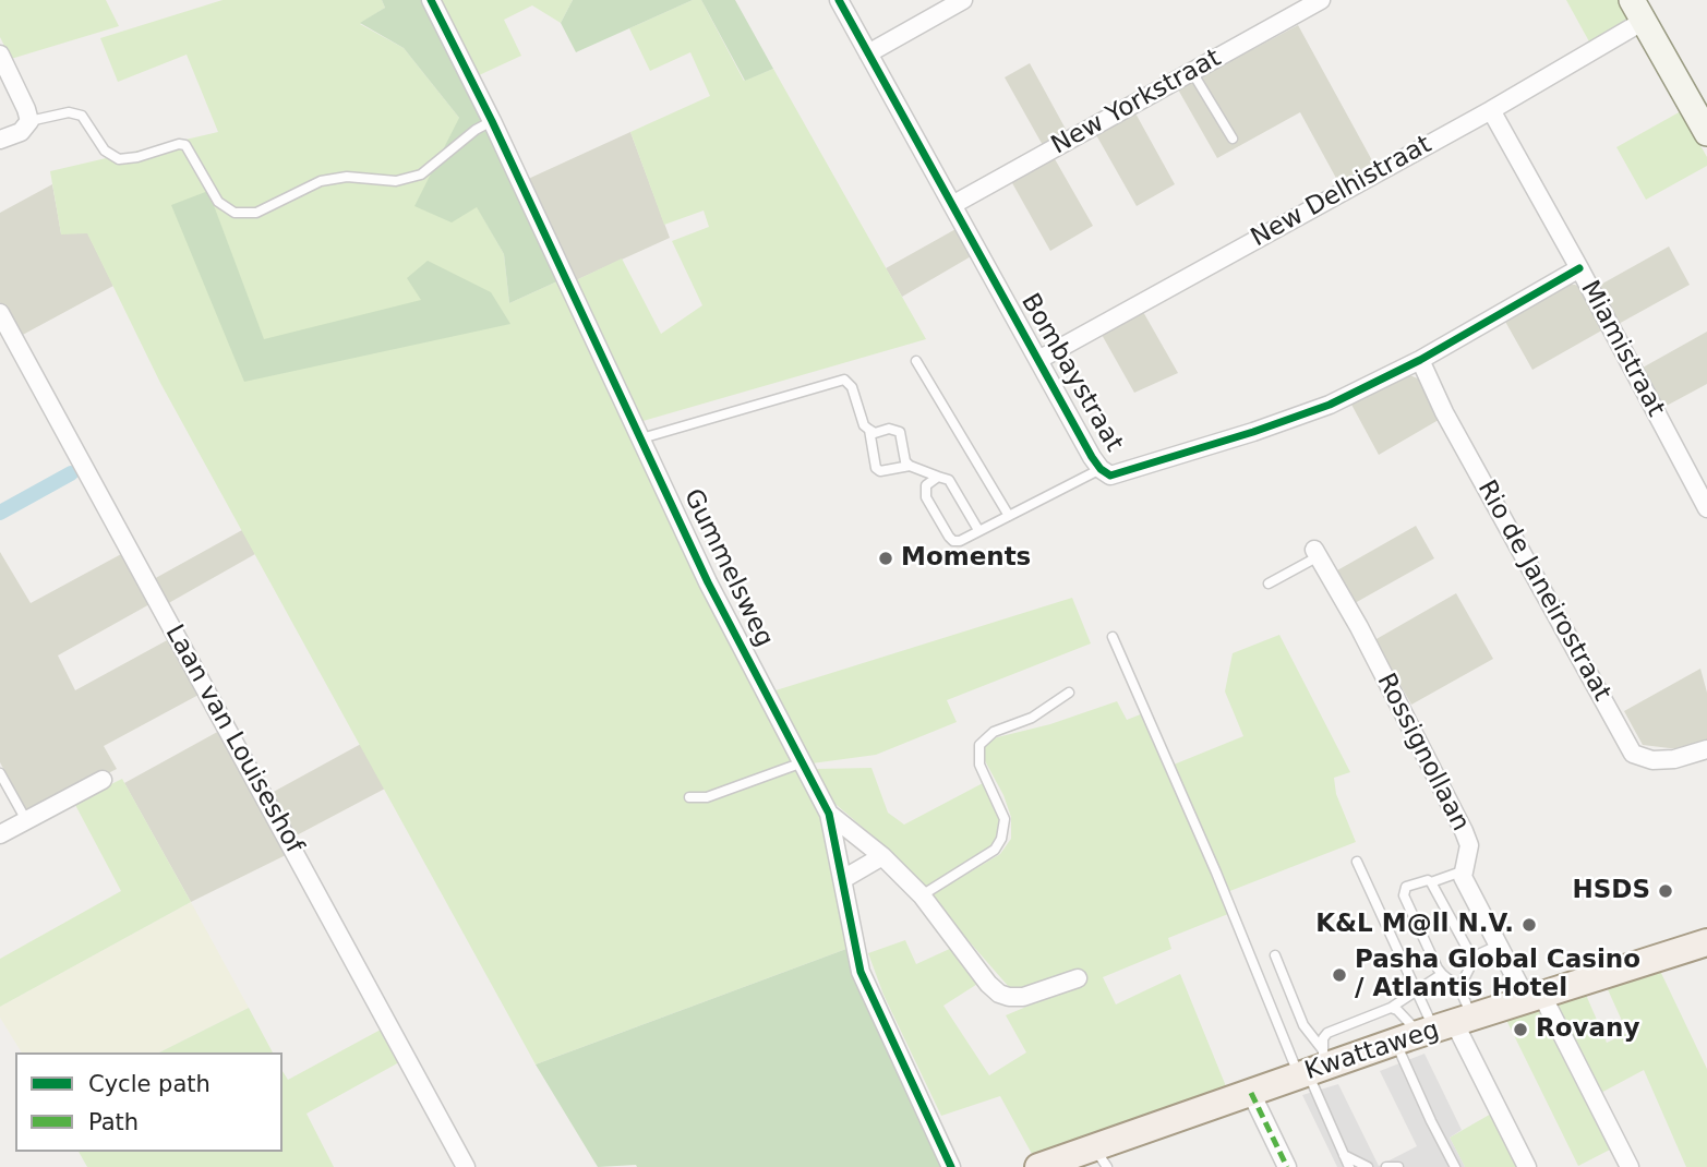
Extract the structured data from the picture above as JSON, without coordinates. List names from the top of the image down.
{
  "streets": {
    "main road": ["Kwattaweg"],
    "street": [
      "New Yorkstraat",
      "New Delhistraat",
      "Miamistraat",
      "Bombaystraat",
      "Gummelsweg",
      "Rio de Janeirostraat",
      "Laan van Louiseshof",
      "Rossignollaan"
    ]
  },
  "crossings": [
    ["New Yorkstraat", "Bombaystraat"],
    ["New Delhistraat", "Miamistraat"],
    ["New Delhistraat", "Bombaystraat"],
    ["Miamistraat", "Bombaystraat"],
    ["Bombaystraat", "Rio de Janeirostraat"]
  ],
  "places": [
    "Moments",
    "HSDS",
    "K&L M@ll N.V.",
    "Pasha Global Casino / Atlantis Hotel",
    "Rovany"
  ],
  "legend": ["Cycle path", "Path"]
}
